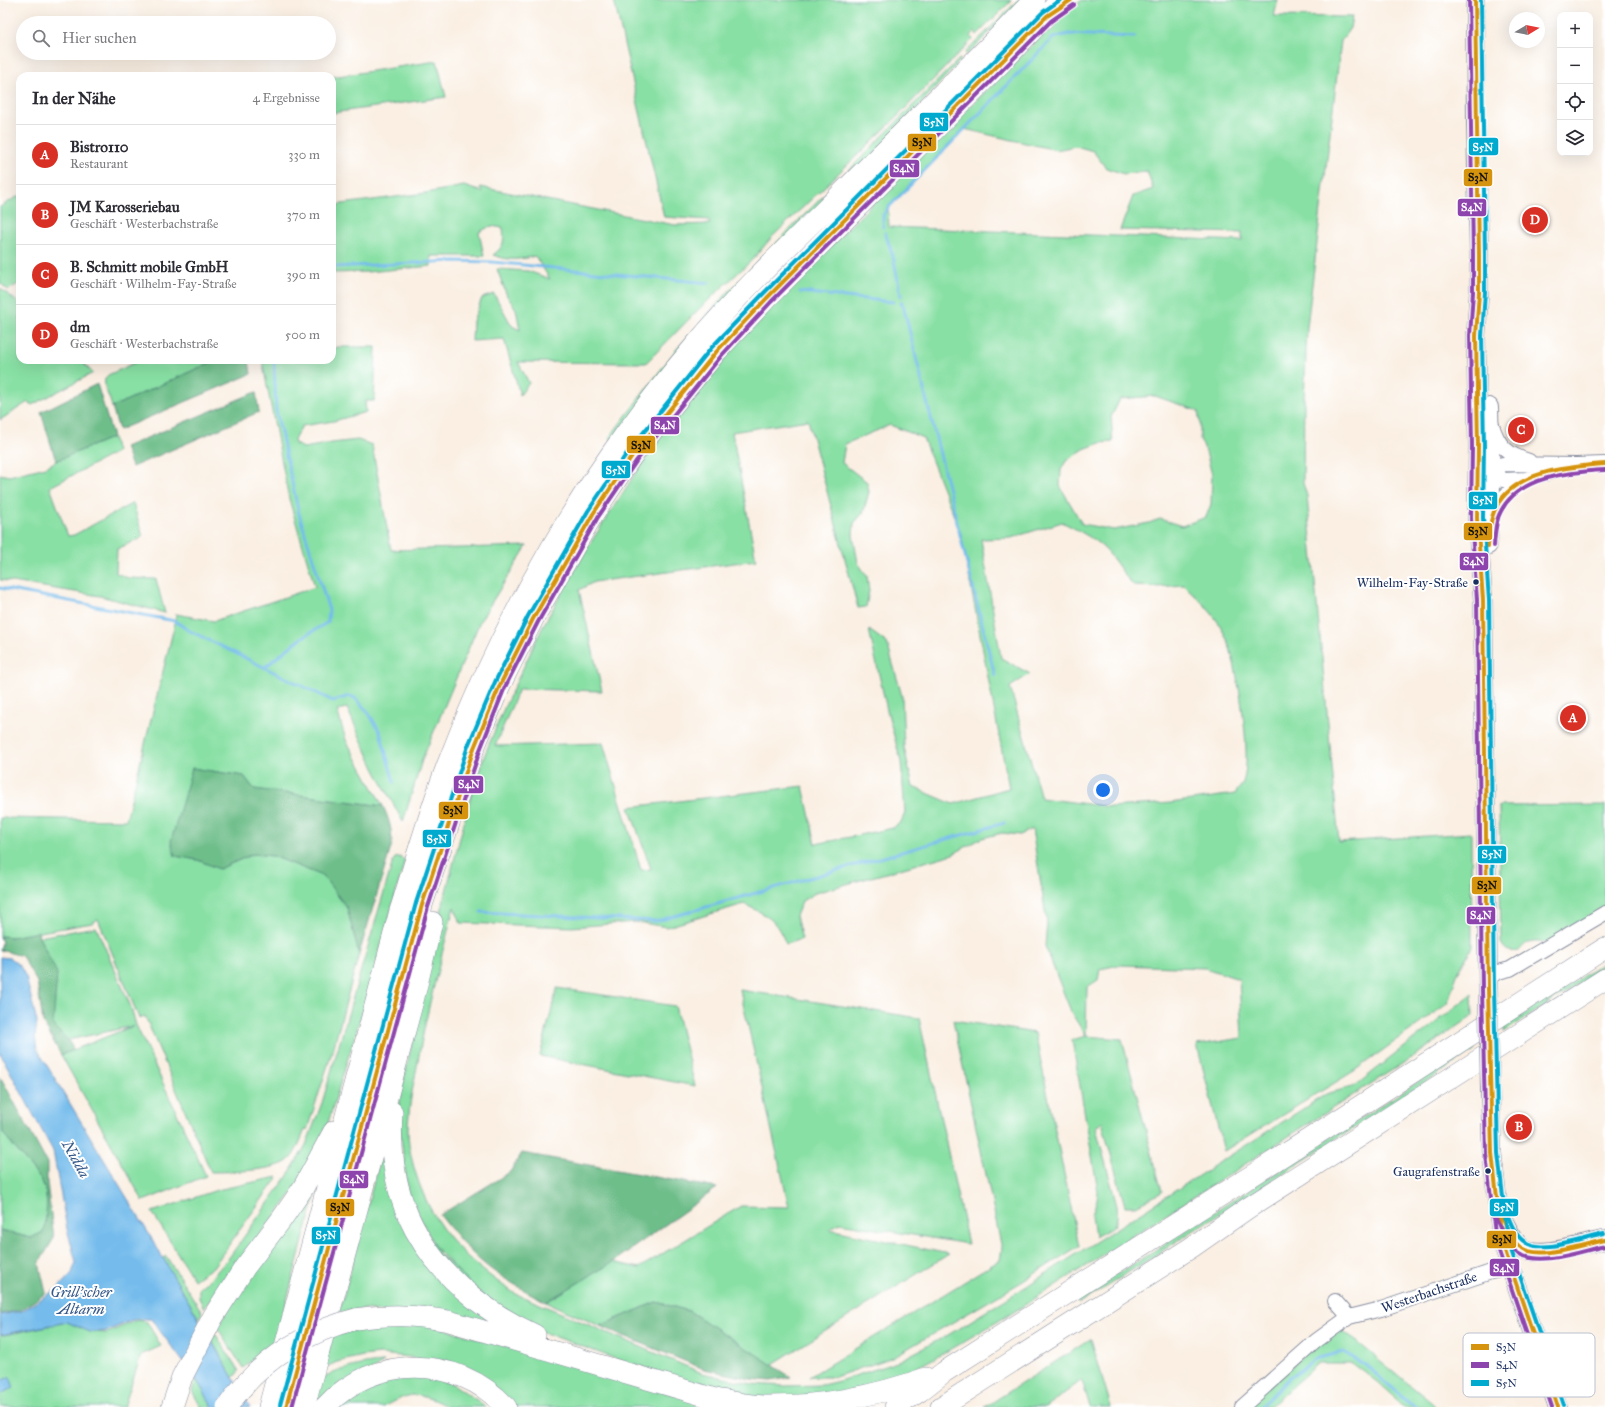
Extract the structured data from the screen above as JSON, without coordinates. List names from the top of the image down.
{
  "streets": {
    "street": ["Westerbachstraße"]
  },
  "water": ["Nidda", "Grill’scher Altarm"],
  "places": ["Wilhelm-Fay-Straße", "Gaugrafenstraße"],
  "lines": ["transit line S3N", "transit line S4N", "transit line S5N"],
  "legend": ["S3N", "S4N", "S5N"],
  "north": "right",
  "page": {
    "map_buttons": ["+", "−"],
    "search": "Hier suchen",
    "heading": ["In der Nähe", "4 Ergebnisse"],
    "list": [
      {
        "mark": "A",
        "name": "Bistro110",
        "note": "Restaurant",
        "value": "330 m"
      },
      {
        "mark": "B",
        "name": "JM Karosseriebau",
        "note": "Geschäft · Westerbachstraße",
        "value": "370 m"
      },
      {
        "mark": "C",
        "name": "B. Schmitt mobile GmbH",
        "note": "Geschäft · Wilhelm-Fay-Straße",
        "value": "390 m"
      },
      {
        "mark": "D",
        "name": "dm",
        "note": "Geschäft · Westerbachstraße",
        "value": "500 m"
      }
    ],
    "pins": [
      "D",
      "C",
      "A",
      "B"
    ]
  }
}
